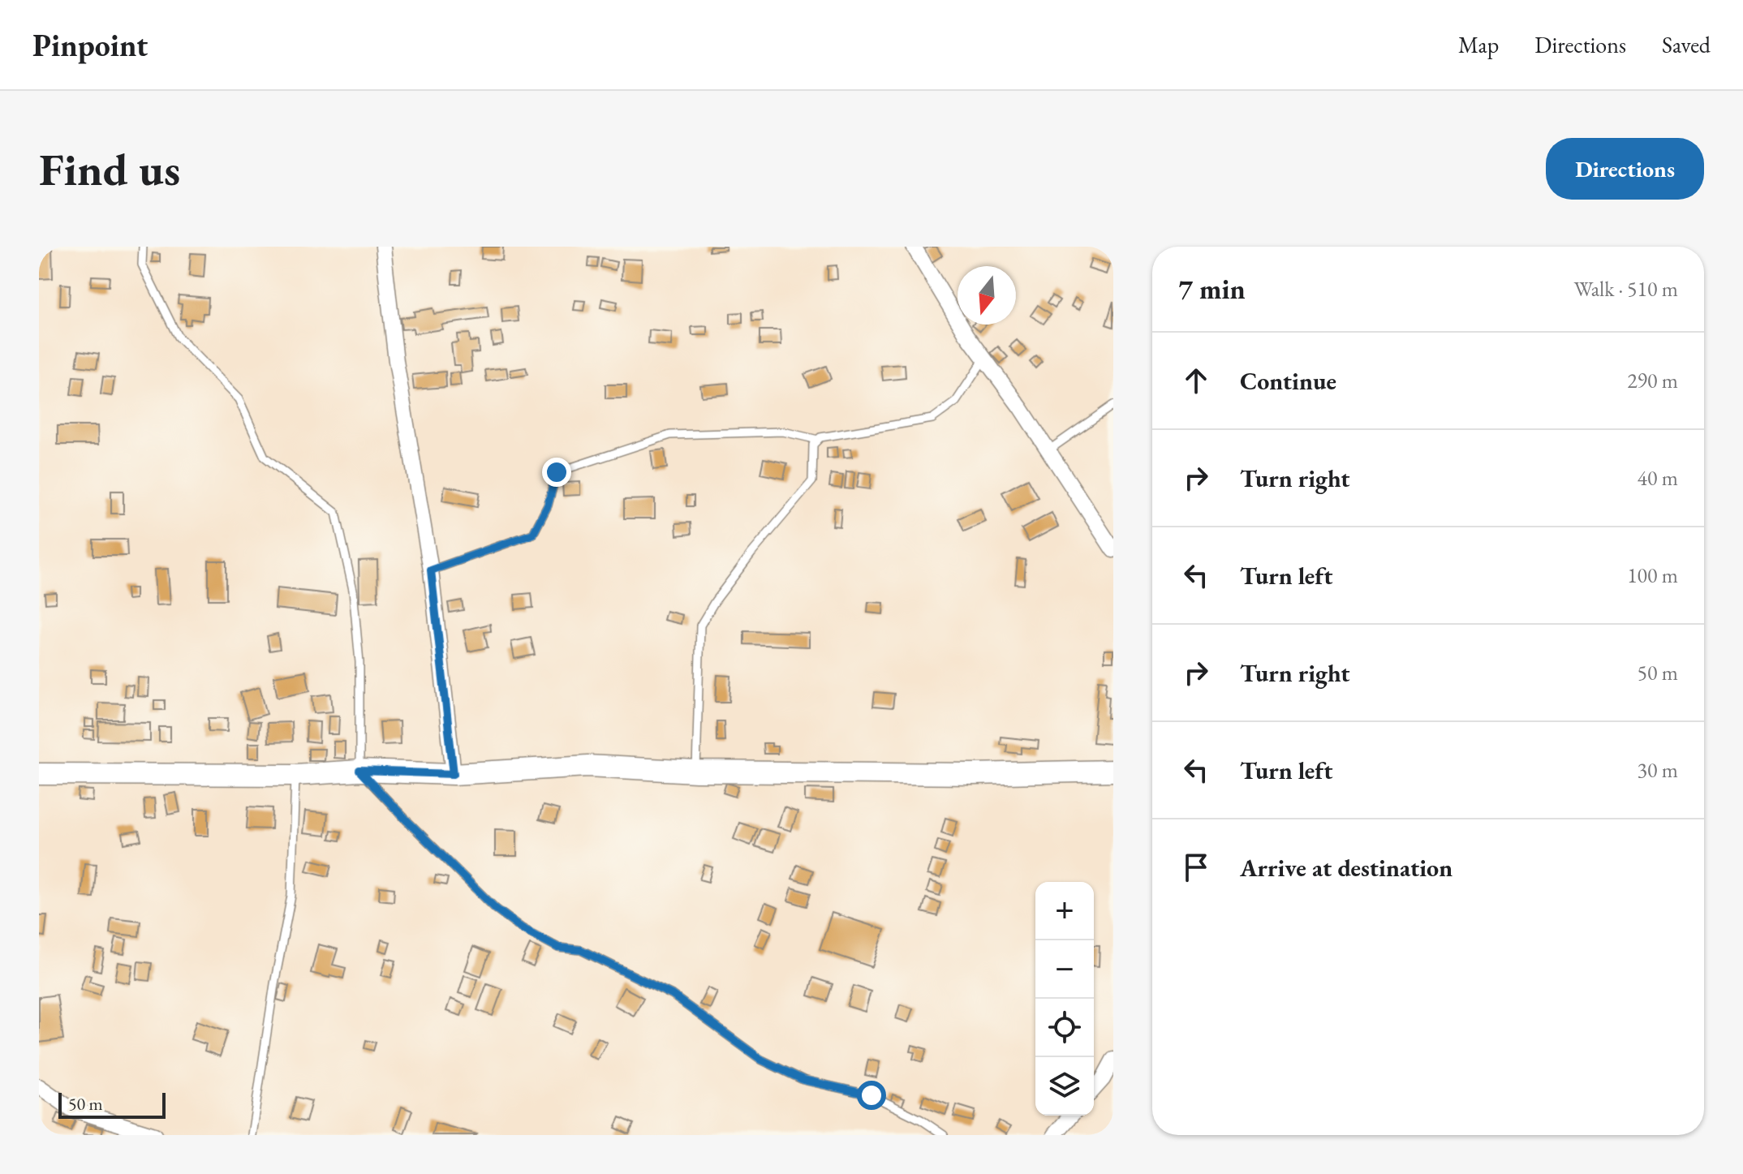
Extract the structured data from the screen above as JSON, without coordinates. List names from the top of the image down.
{
  "scale_bar": "50 m",
  "north": "bottom",
  "page": {
    "header": "Pinpoint",
    "nav": ["Map", "Directions", "Saved"],
    "buttons": "Directions",
    "title": "Find us",
    "heading": ["7 min", "Walk · 510 m"],
    "list": [
      ["Continue", "290 m"],
      ["Turn right", "40 m"],
      ["Turn left", "100 m"],
      ["Turn right", "50 m"],
      ["Turn left", "30 m"],
      "Arrive at destination"
    ],
    "map_buttons": ["+", "−"],
    "scale": "50 m"
  }
}
